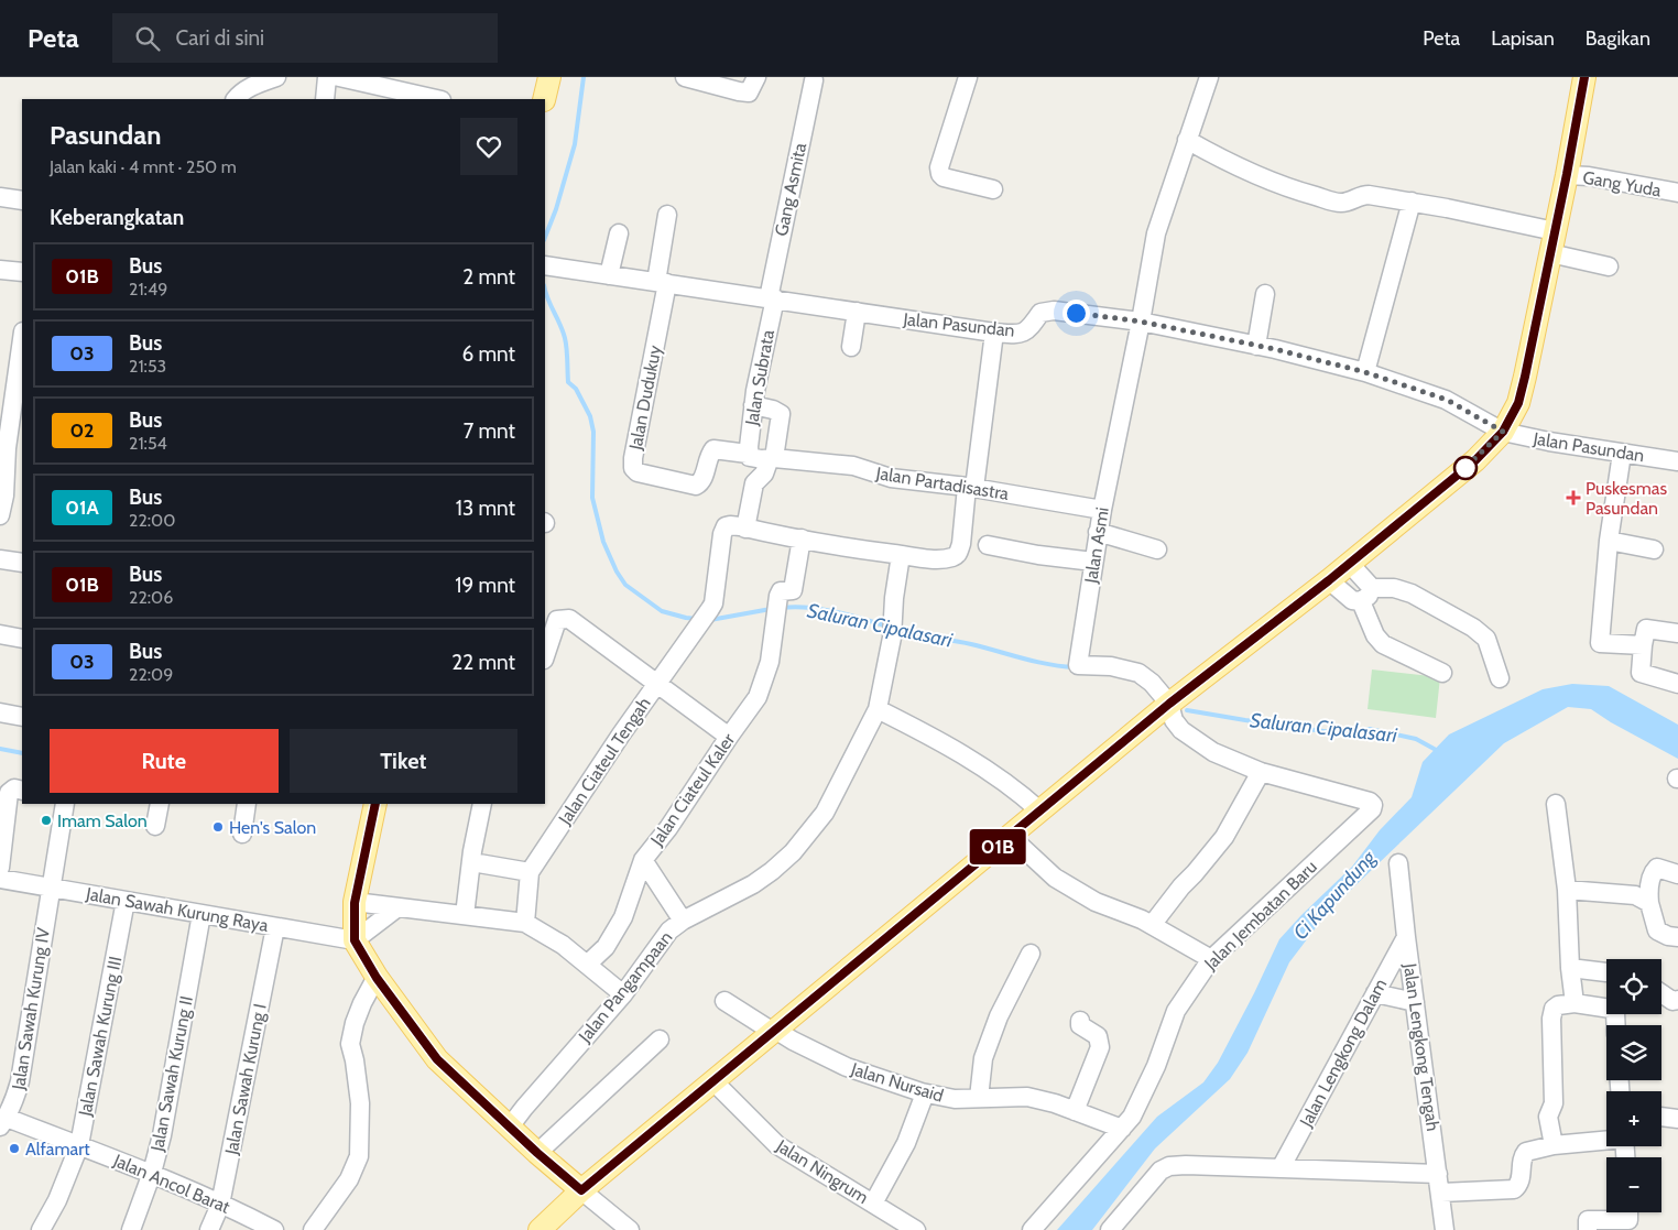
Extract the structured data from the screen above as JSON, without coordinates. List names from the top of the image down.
{
  "streets": {
    "street": [
      "Gang Yuda",
      "Gang Asmita",
      "Jalan Pasundan",
      "Jalan Subrata",
      "Jalan Dudukuy",
      "Jalan Partadisastra",
      "Jalan Asmi",
      "Jalan Ciateul Tengah",
      "Jalan Ciateul Kaler",
      "Jalan Sawah Kurung Raya",
      "Jalan Jembatan Baru",
      "Jalan Pangampaan",
      "Jalan Sawah Kurung IV",
      "Jalan Sawah Kurung III",
      "Jalan Lengkong Tengah",
      "Jalan Lengkong Dalam",
      "Jalan Sawah Kurung II",
      "Jalan Sawah Kurung I",
      "Jalan Nursaid",
      "Jalan Ningrum",
      "Jalan Ancol Barat"
    ]
  },
  "crossings": [
    ["Gang Asmita", "Jalan Pasundan"],
    ["Gang Asmita", "Jalan Subrata"],
    ["Jalan Pasundan", "Jalan Subrata"],
    ["Jalan Pasundan", "Jalan Dudukuy"],
    ["Jalan Pasundan", "Jalan Asmi"],
    ["Jalan Subrata", "Jalan Dudukuy"],
    ["Jalan Subrata", "Jalan Partadisastra"],
    ["Jalan Dudukuy", "Jalan Partadisastra"],
    ["Jalan Partadisastra", "Jalan Asmi"],
    ["Jalan Asmi", "Jalan Jembatan Baru"],
    ["Jalan Sawah Kurung Raya", "Jalan Sawah Kurung IV"],
    ["Jalan Sawah Kurung Raya", "Jalan Sawah Kurung III"],
    ["Jalan Sawah Kurung Raya", "Jalan Sawah Kurung II"],
    ["Jalan Sawah Kurung Raya", "Jalan Sawah Kurung I"],
    ["Jalan Jembatan Baru", "Jalan Nursaid"],
    ["Jalan Sawah Kurung IV", "Jalan Ancol Barat"],
    ["Jalan Sawah Kurung III", "Jalan Ancol Barat"],
    ["Jalan Lengkong Tengah", "Jalan Lengkong Dalam"],
    ["Jalan Sawah Kurung II", "Jalan Ancol Barat"],
    ["Jalan Sawah Kurung I", "Jalan Ancol Barat"]
  ],
  "water": ["Saluran Cipalasari", "Ci Kapundung"],
  "places": {
    "health": ["Puskesmas Pasundan"],
    "other": ["Imam Salon", "Hen's Salon", "Alfamart"]
  },
  "lines": ["bus line 01B"],
  "page": {
    "header": "Peta",
    "search": "Cari di sini",
    "nav": ["Peta", "Lapisan", "Bagikan"],
    "on_map": "01B",
    "heading": [
      ["Pasundan", "Jalan kaki · 4 mnt · 250 m"],
      "Keberangkatan"
    ],
    "list": [
      {
        "mark": "01B",
        "name": "Bus",
        "note": "21:49",
        "value": "2 mnt"
      },
      {
        "mark": "03",
        "name": "Bus",
        "note": "21:53",
        "value": "6 mnt"
      },
      {
        "mark": "02",
        "name": "Bus",
        "note": "21:54",
        "value": "7 mnt"
      },
      {
        "mark": "01A",
        "name": "Bus",
        "note": "22:00",
        "value": "13 mnt"
      },
      {
        "mark": "01B",
        "name": "Bus",
        "note": "22:06",
        "value": "19 mnt"
      },
      {
        "mark": "03",
        "name": "Bus",
        "note": "22:09",
        "value": "22 mnt"
      }
    ],
    "buttons": ["Rute", "Tiket"],
    "map_buttons": ["+", "−"]
  }
}
